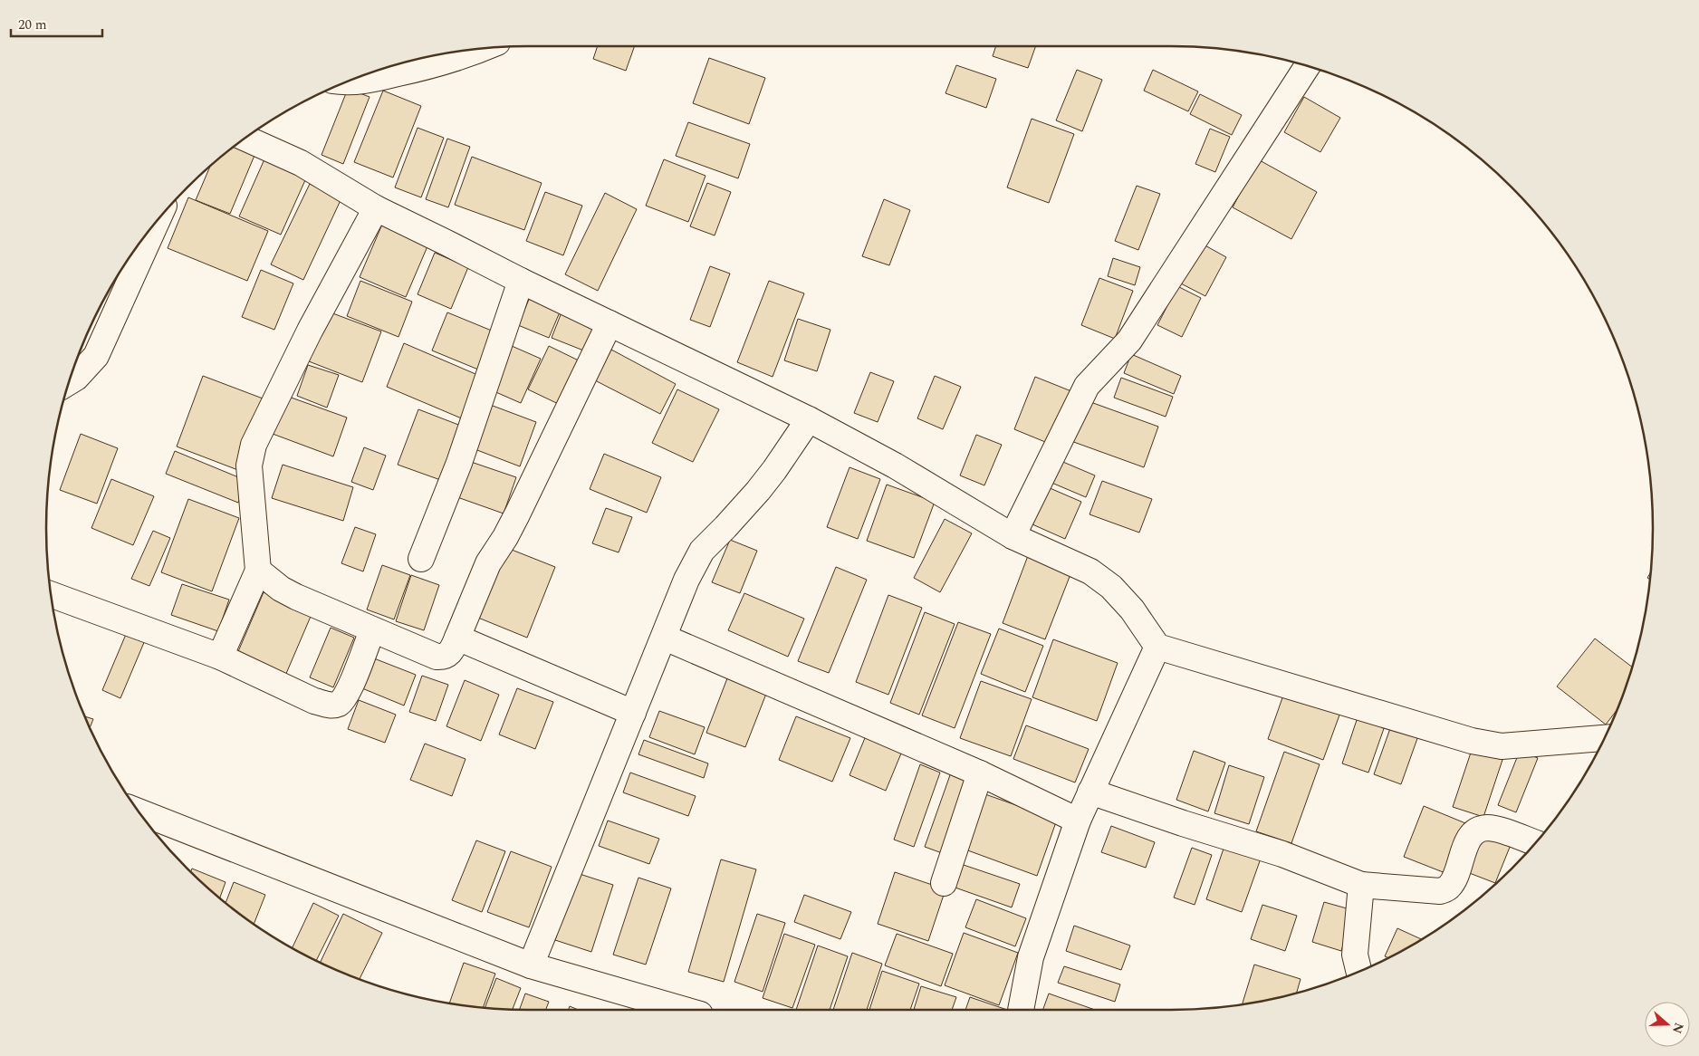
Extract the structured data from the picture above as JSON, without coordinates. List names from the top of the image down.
{
  "scale_bar": "20 m",
  "north": "right"
}
